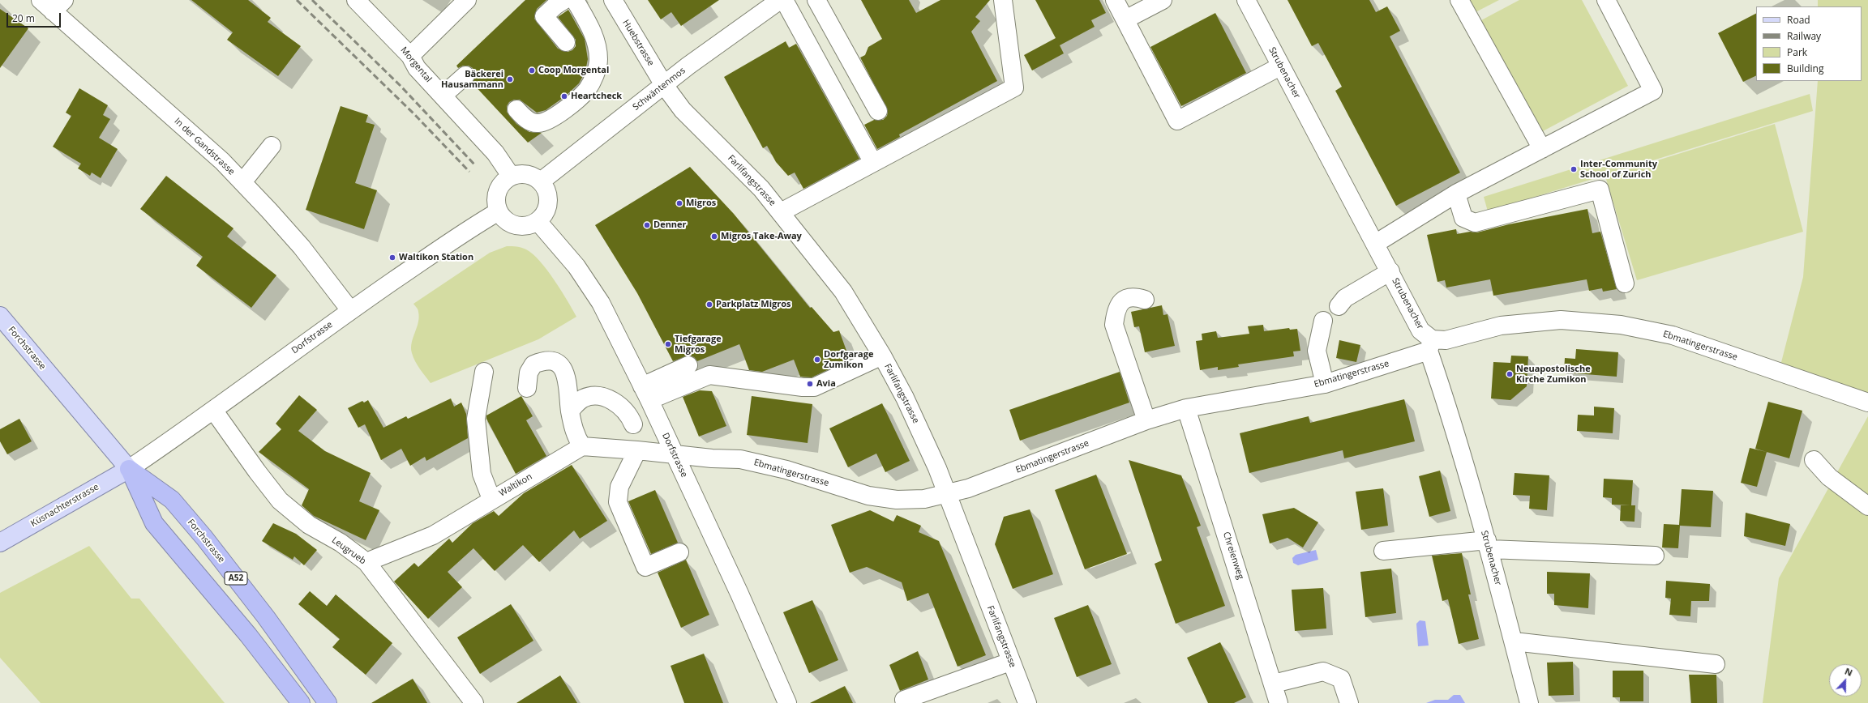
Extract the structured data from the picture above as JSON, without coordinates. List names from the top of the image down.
{
  "streets": {
    "highway": ["Forchstrasse", "A52"],
    "main road": ["Küsnachterstrasse"],
    "street": [
      "Huebstrasse",
      "Morgental",
      "Strubenacher",
      "Schwäntenmos",
      "In der Gandstrasse",
      "Farlifangstrasse",
      "Dorfstrasse",
      "Ebmatingerstrasse",
      "Waltikon",
      "Leugrueb",
      "Chreienweg"
    ]
  },
  "crossings": [
    ["Huebstrasse", "Schwäntenmos"],
    ["Huebstrasse", "Farlifangstrasse"],
    ["Morgental", "Schwäntenmos"],
    ["Morgental", "Dorfstrasse"],
    ["Strubenacher", "Ebmatingerstrasse"],
    ["Schwäntenmos", "Farlifangstrasse"],
    ["Schwäntenmos", "Dorfstrasse"],
    ["In der Gandstrasse", "Dorfstrasse"],
    ["Farlifangstrasse", "Ebmatingerstrasse"],
    ["Dorfstrasse", "Ebmatingerstrasse"],
    ["Dorfstrasse", "Forchstrasse"],
    ["Dorfstrasse", "Küsnachterstrasse"],
    ["Dorfstrasse", "Leugrueb"],
    ["Ebmatingerstrasse", "Chreienweg"],
    ["Forchstrasse", "Küsnachterstrasse"],
    ["Waltikon", "Leugrueb"]
  ],
  "places": [
    "Coop Morgental",
    "Bäckerei Hausammann",
    "Heartcheck",
    "Inter-Community School of Zurich",
    "Migros",
    "Denner",
    "Migros Take-Away",
    "Waltikon Station",
    "Parkplatz Migros",
    "Tiefgarage Migros",
    "Dorfgarage Zumikon",
    "Neuapostolische Kirche Zumikon",
    "Avia"
  ],
  "legend": [
    "Road",
    "Railway",
    "Park",
    "Building"
  ],
  "scale_bar": "20 m",
  "north": "top"
}
